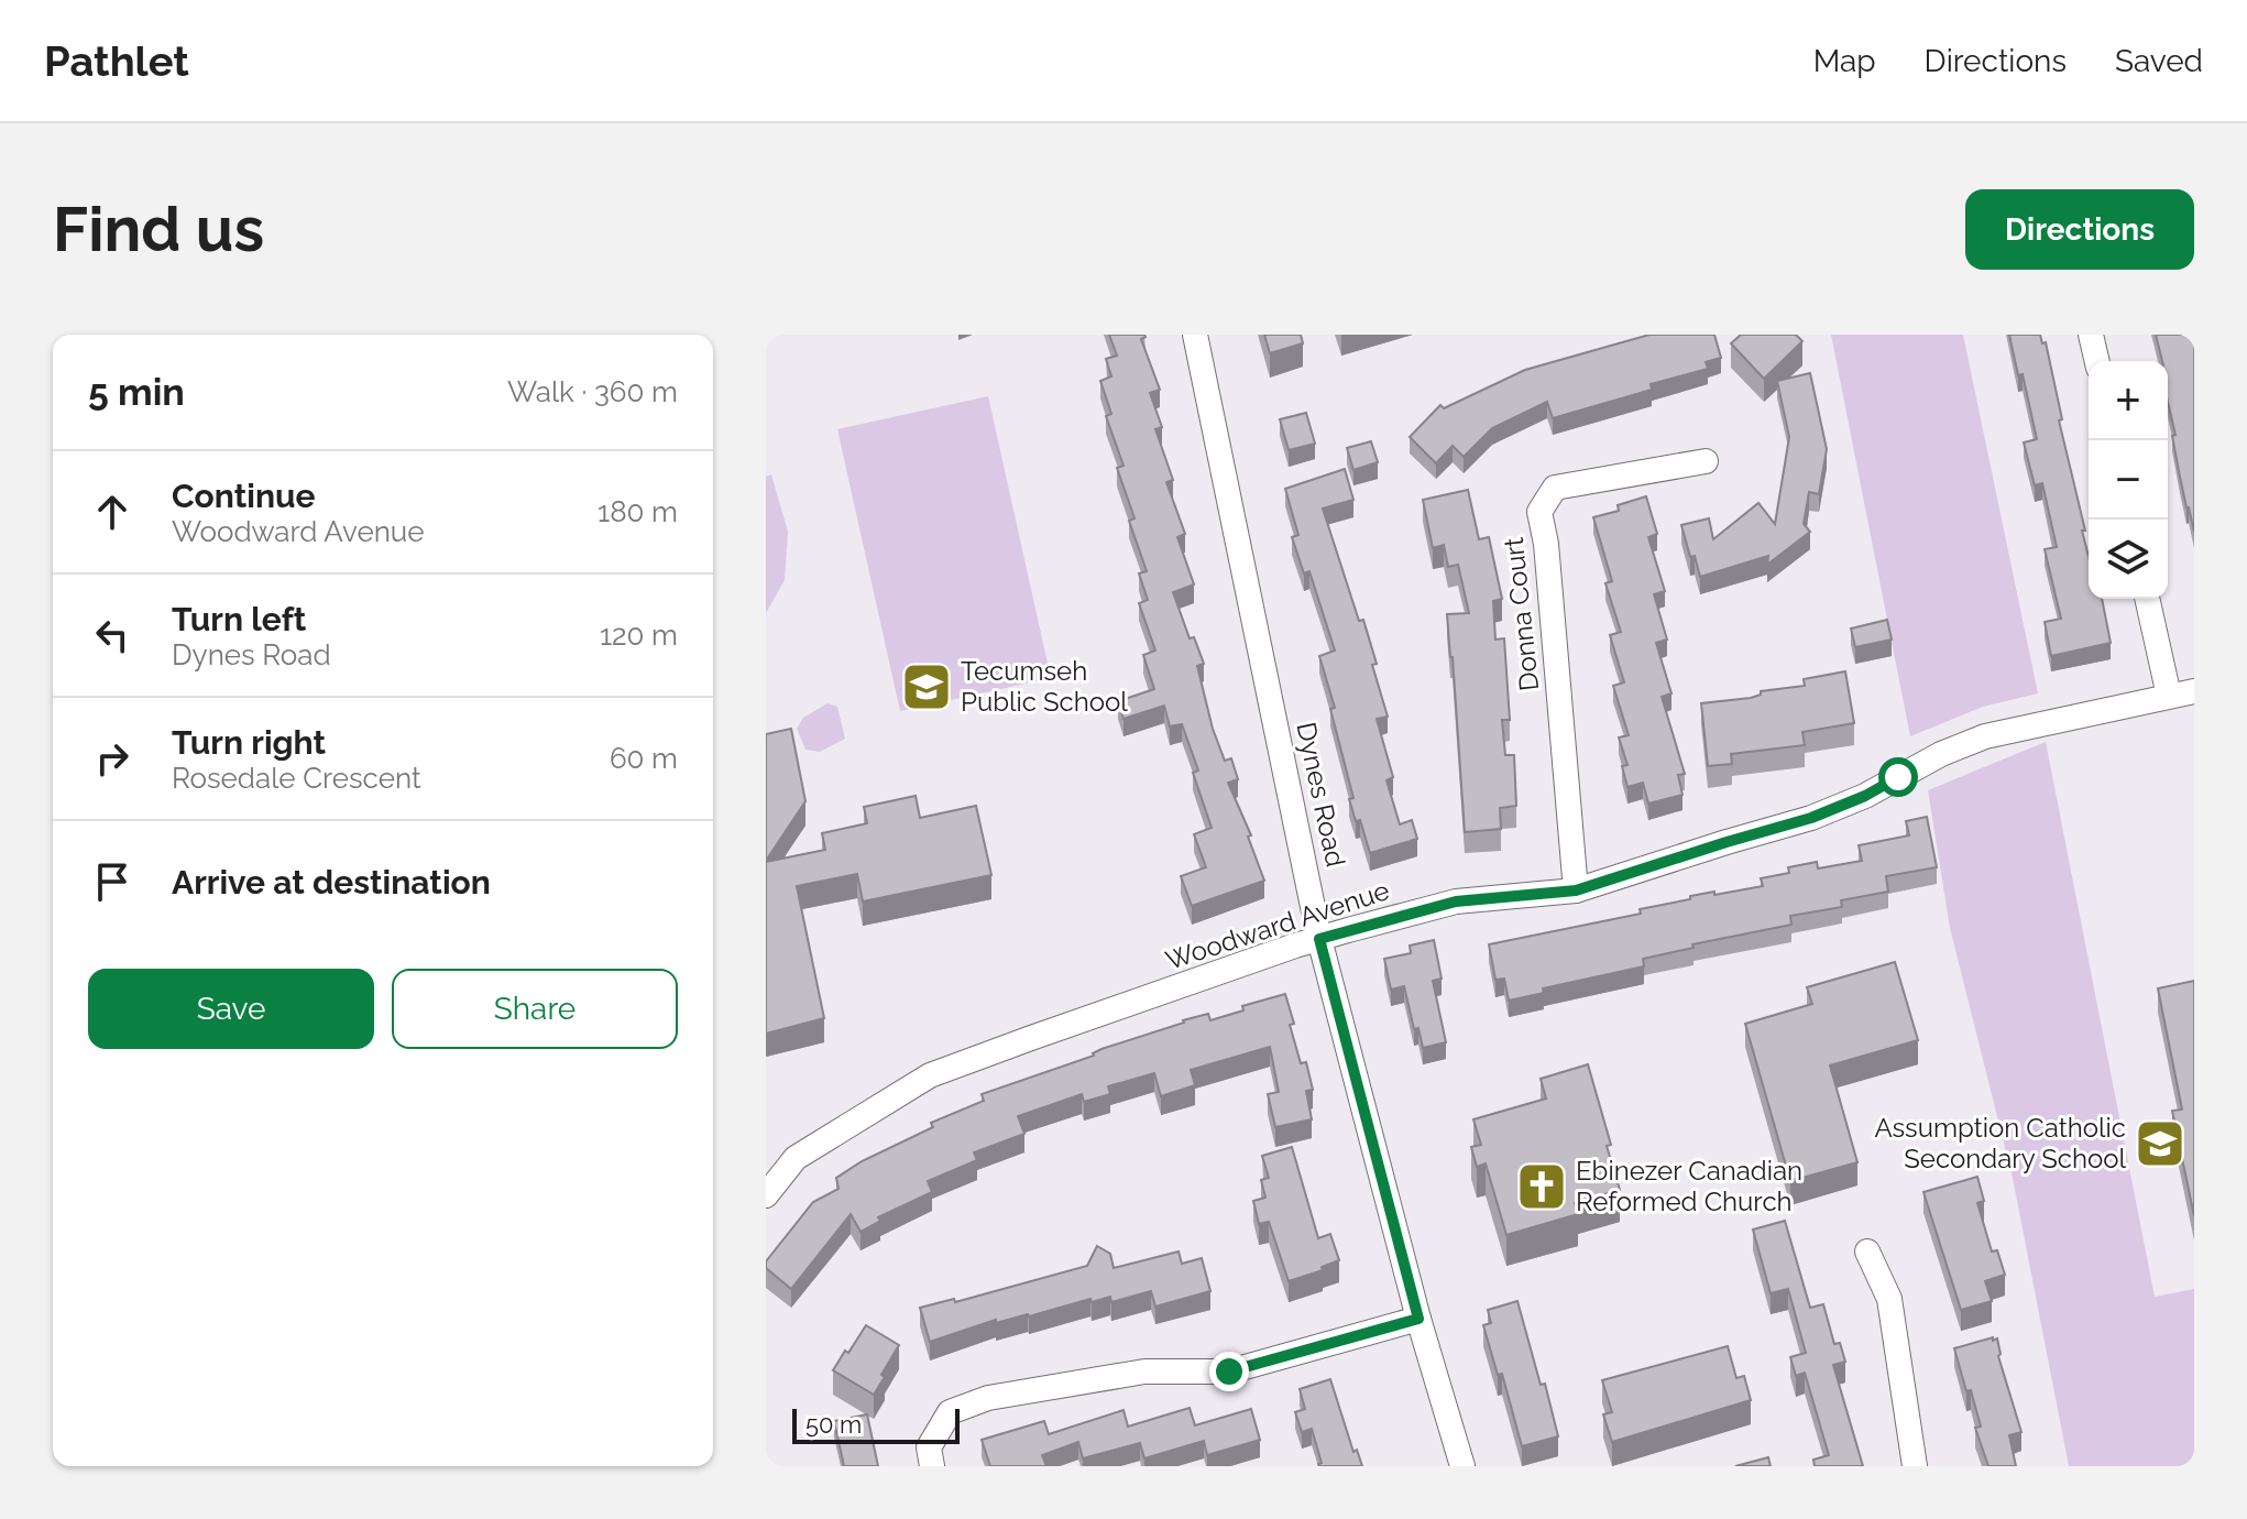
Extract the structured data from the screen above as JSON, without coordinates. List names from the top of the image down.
{
  "streets": {
    "street": ["Donna Court", "Dynes Road", "Woodward Avenue"]
  },
  "crossings": [
    ["Donna Court", "Woodward Avenue"],
    ["Dynes Road", "Woodward Avenue"]
  ],
  "places": {
    "school or university": ["Tecumseh Public School", "Assumption Catholic Secondary School"],
    "church": ["Ebinezer Canadian Reformed Church"]
  },
  "scale_bar": "50 m",
  "page": {
    "header": "Pathlet",
    "nav": ["Map", "Directions", "Saved"],
    "buttons": [
      "Directions",
      ["Save", "Share"]
    ],
    "title": "Find us",
    "heading": ["5 min", "Walk · 360 m"],
    "map_buttons": ["+", "−"],
    "list": [
      ["Continue", "Woodward Avenue", "180 m"],
      ["Turn left", "Dynes Road", "120 m"],
      ["Turn right", "Rosedale Crescent", "60 m"],
      "Arrive at destination"
    ],
    "scale": "50 m"
  }
}
